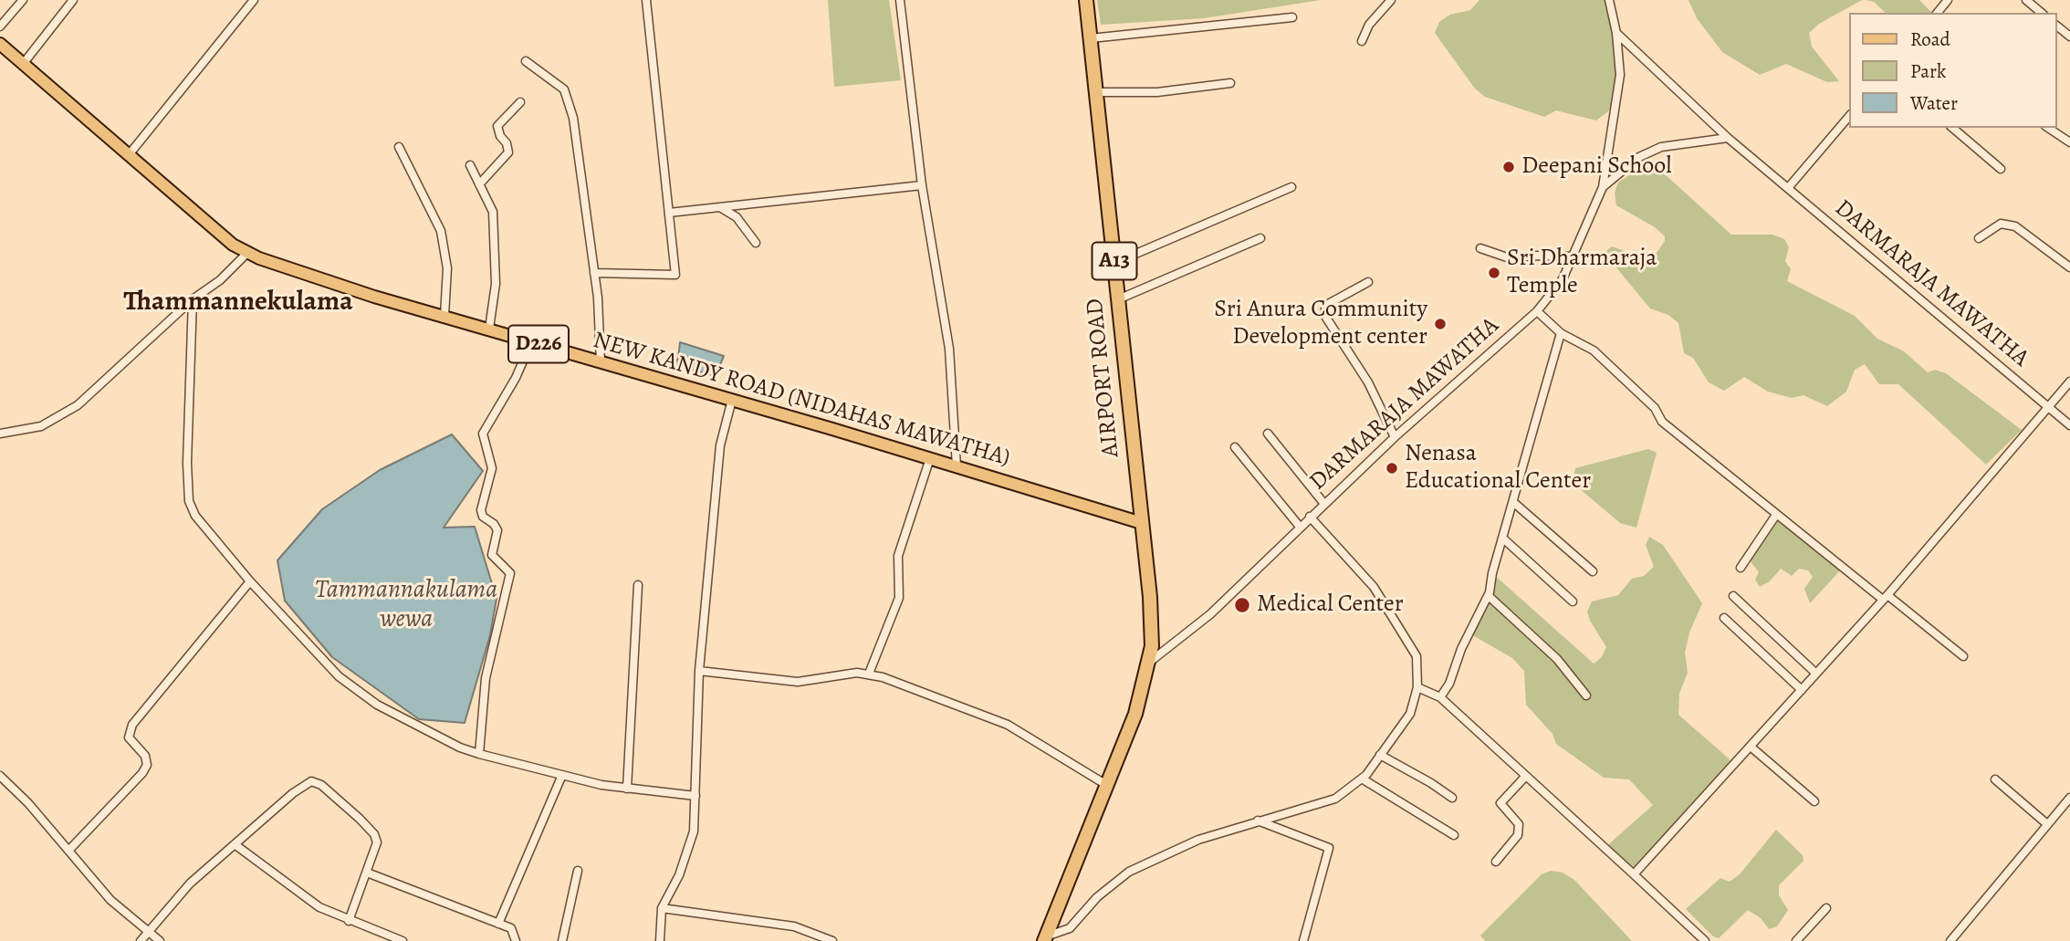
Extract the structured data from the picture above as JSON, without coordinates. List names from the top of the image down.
{
  "streets": {
    "highway": ["A13", "AIRPORT ROAD"],
    "main road": ["D226", "NEW KANDY ROAD (NIDAHAS MAWATHA)"],
    "street": ["DARMARAJA MAWATHA"]
  },
  "crossings": [
    ["A13", "DARMARAJA MAWATHA"],
    ["A13", "AIRPORT ROAD"],
    ["A13", "NEW KANDY ROAD (NIDAHAS MAWATHA)"],
    ["AIRPORT ROAD", "NEW KANDY ROAD (NIDAHAS MAWATHA)"]
  ],
  "districts": ["Thammannekulama"],
  "water": ["Tammannakulama wewa"],
  "places": [
    "Deepani School",
    "Sri Dharmaraja Temple",
    "Sri Anura Community Development center",
    "Nenasa Educational Center",
    "Medical Center"
  ],
  "legend": ["Road", "Park", "Water"]
}
